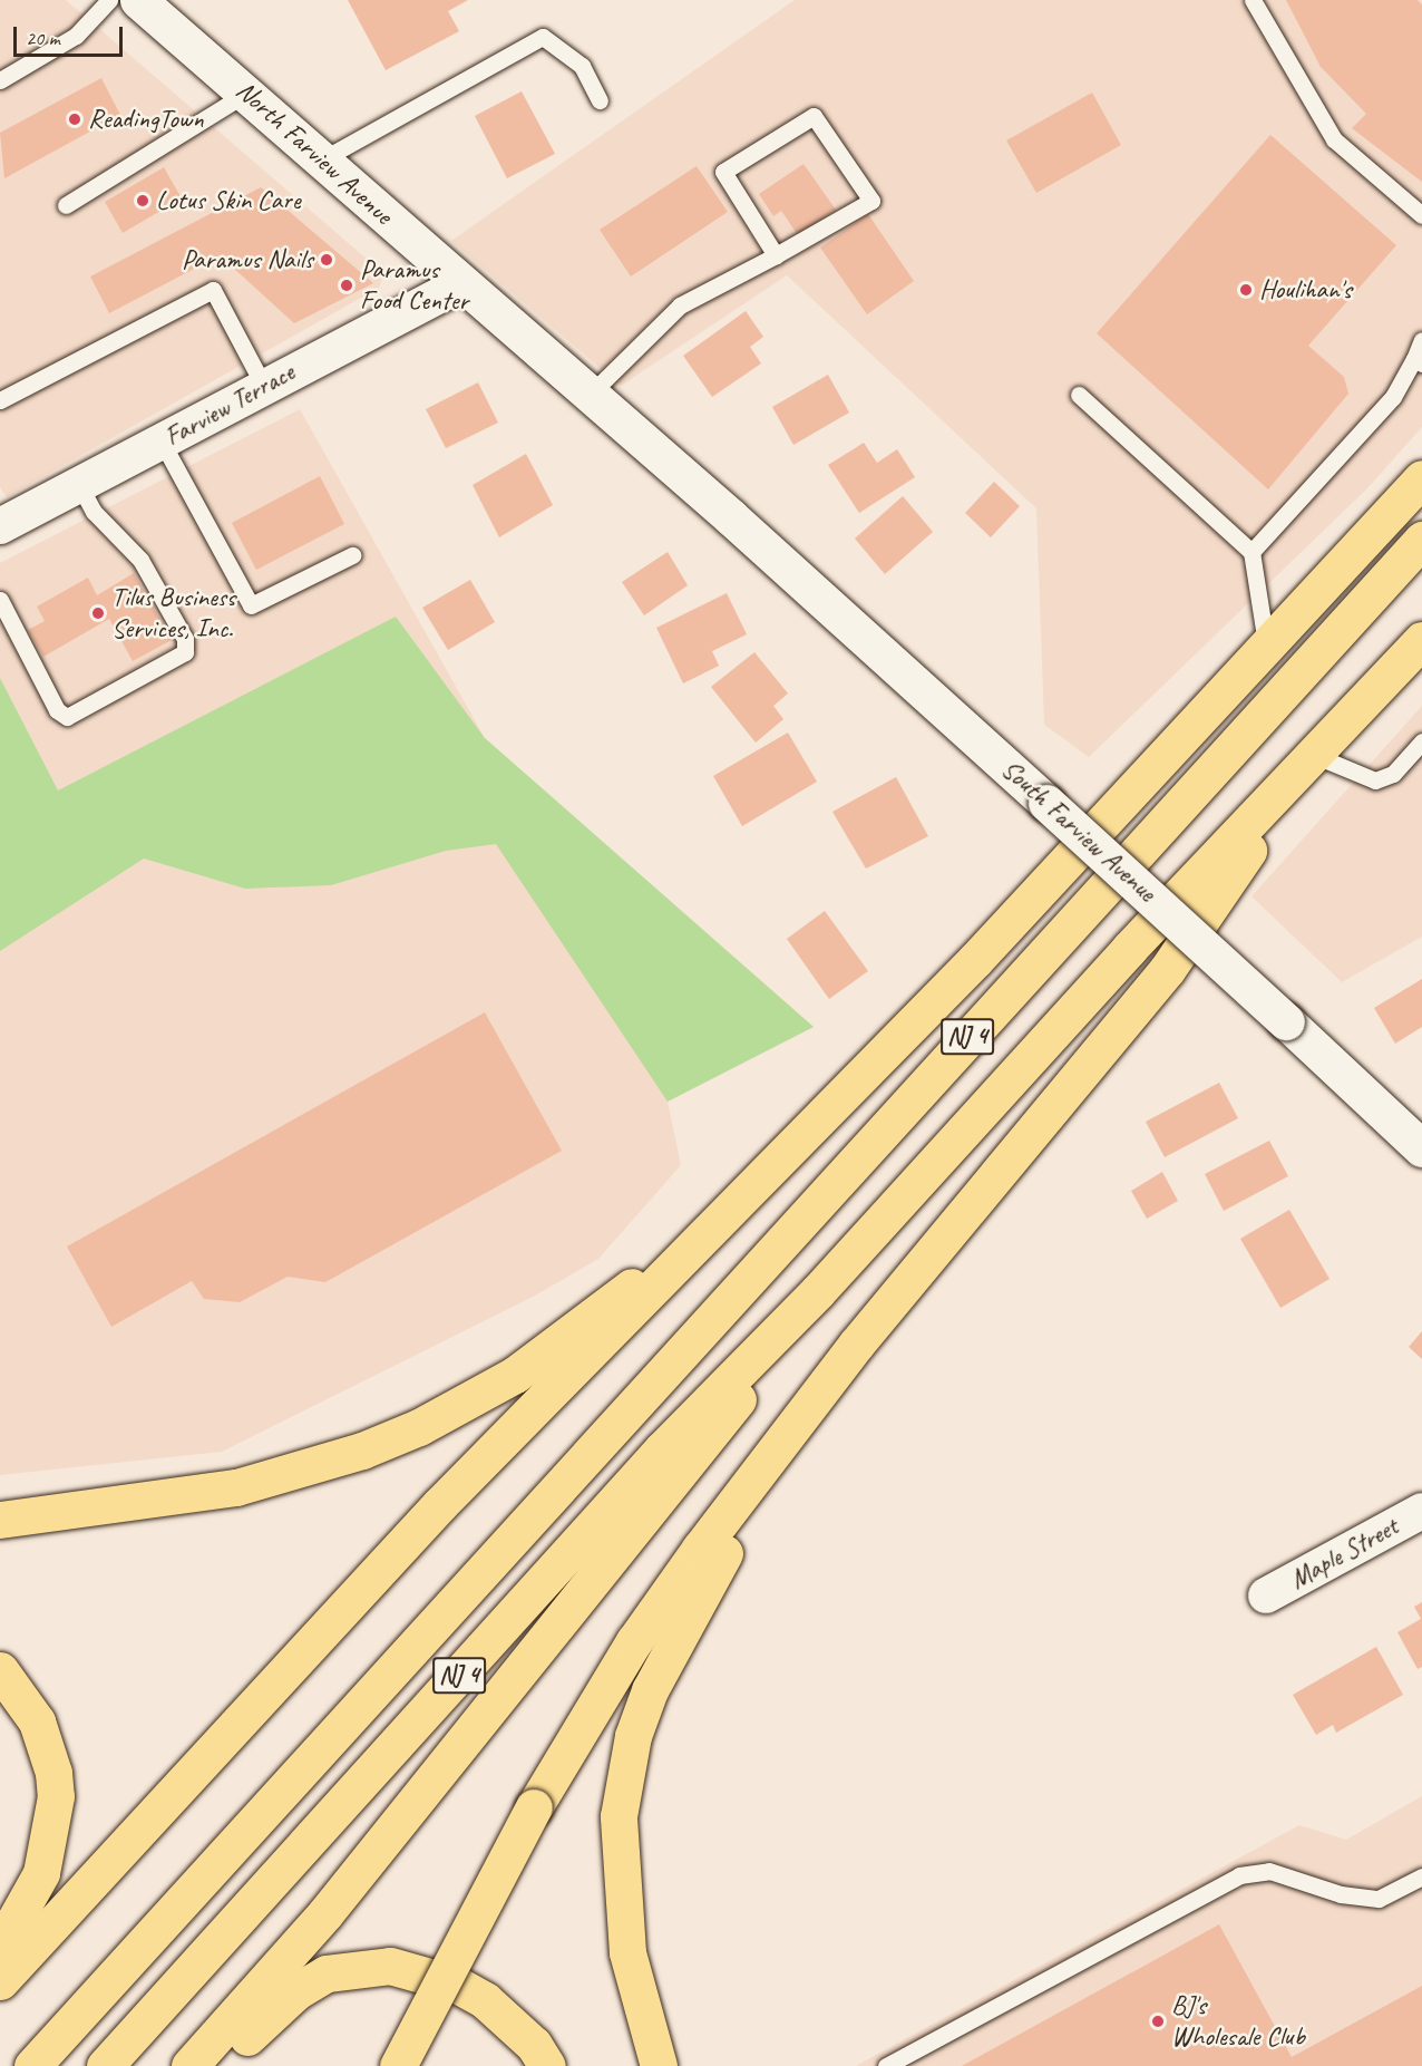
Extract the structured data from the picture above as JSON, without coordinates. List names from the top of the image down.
{
  "streets": {
    "highway": ["NJ 4"],
    "street": [
      "North Farview Avenue",
      "Farview Terrace",
      "South Farview Avenue",
      "Maple Street"
    ]
  },
  "crossings": [
    ["North Farview Avenue", "Farview Terrace"],
    ["North Farview Avenue", "South Farview Avenue"]
  ],
  "places": [
    "ReadingTown",
    "Lotus Skin Care",
    "Paramus Nails",
    "Paramus Food Center",
    "Houlihan's",
    "Tilus Business Services, Inc.",
    "BJ's Wholesale Club"
  ],
  "scale_bar": "20 m"
}
